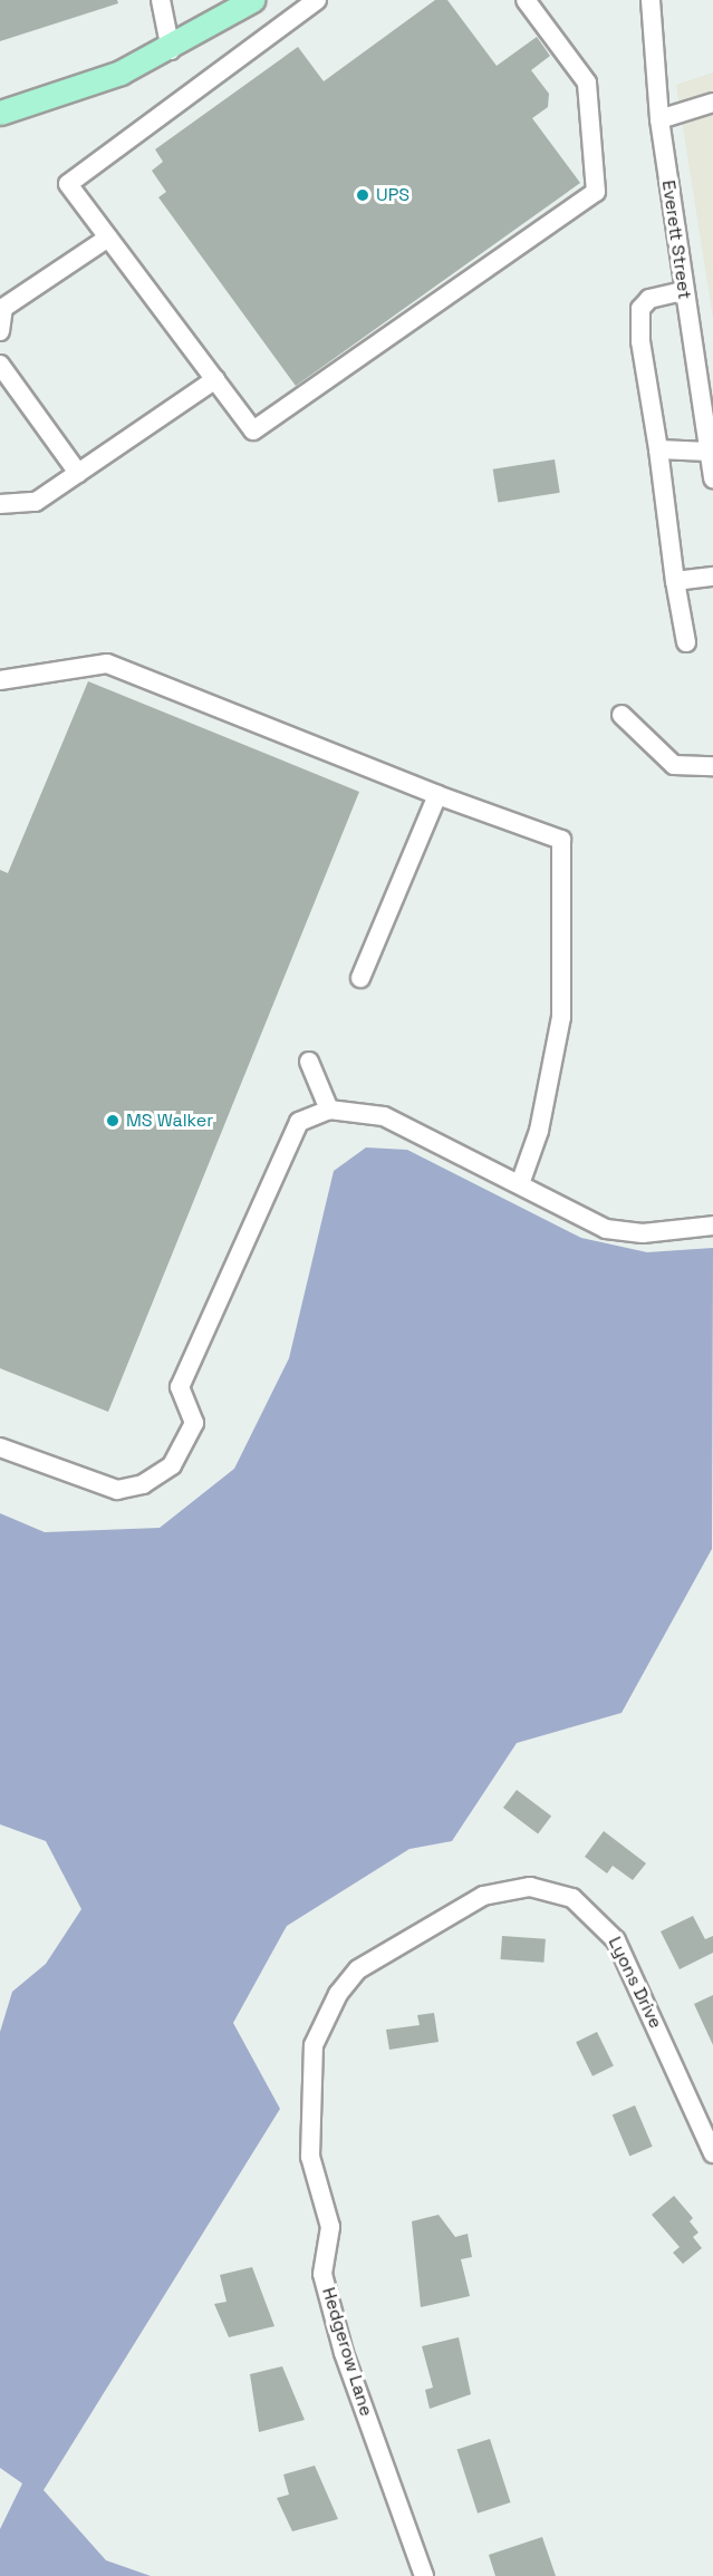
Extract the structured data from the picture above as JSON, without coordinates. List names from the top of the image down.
{
  "streets": {
    "street": ["Everett Street", "Lyons Drive", "Hedgerow Lane"]
  },
  "crossings": [
    ["Lyons Drive", "Hedgerow Lane"]
  ],
  "places": ["UPS", "MS Walker"]
}
